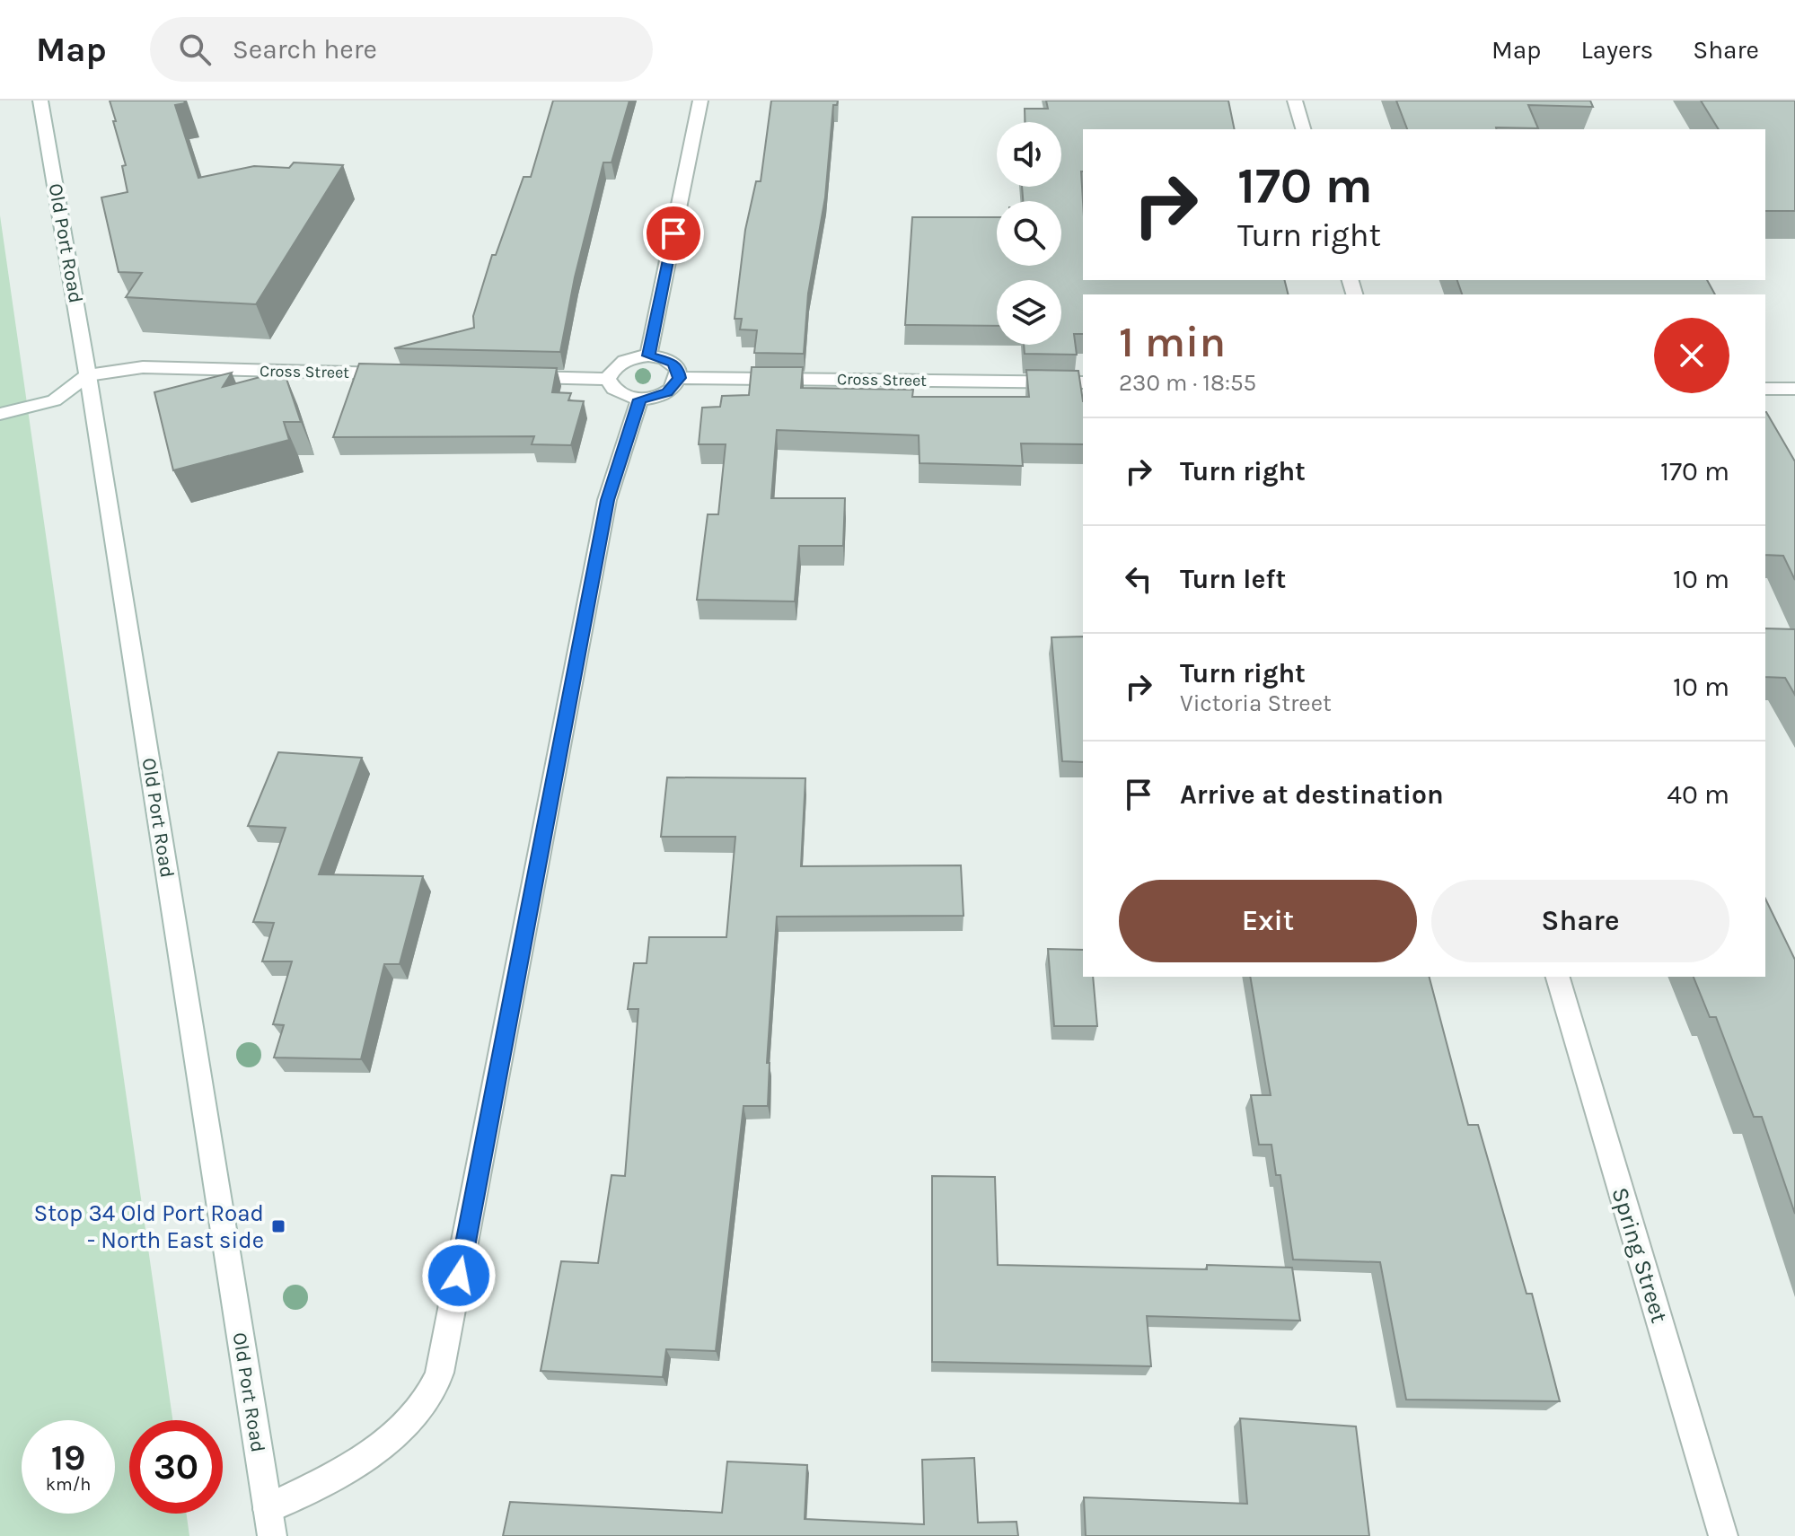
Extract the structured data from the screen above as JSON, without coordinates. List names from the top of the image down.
{
  "streets": {
    "street": ["Old Port Road", "Cross Street", "Spring Street"]
  },
  "crossings": [
    ["Old Port Road", "Cross Street"]
  ],
  "places": {
    "transit": ["Stop 34 Old Port Road - North East side"]
  },
  "page": {
    "header": "Map",
    "search": "Search here",
    "nav": ["Map", "Layers", "Share"],
    "turn": ["170 m", "Turn right"],
    "heading": ["1 min", "230 m · 18:55"],
    "list": [
      {
        "name": "Turn right",
        "value": "170 m"
      },
      {
        "name": "Turn left",
        "value": "10 m"
      },
      {
        "name": "Turn right",
        "note": "Victoria Street",
        "value": "10 m"
      },
      {
        "name": "Arrive at destination",
        "value": "40 m"
      }
    ],
    "buttons": ["Exit", "Share"],
    "speed": "19 km/h",
    "limit": "30"
  }
}
